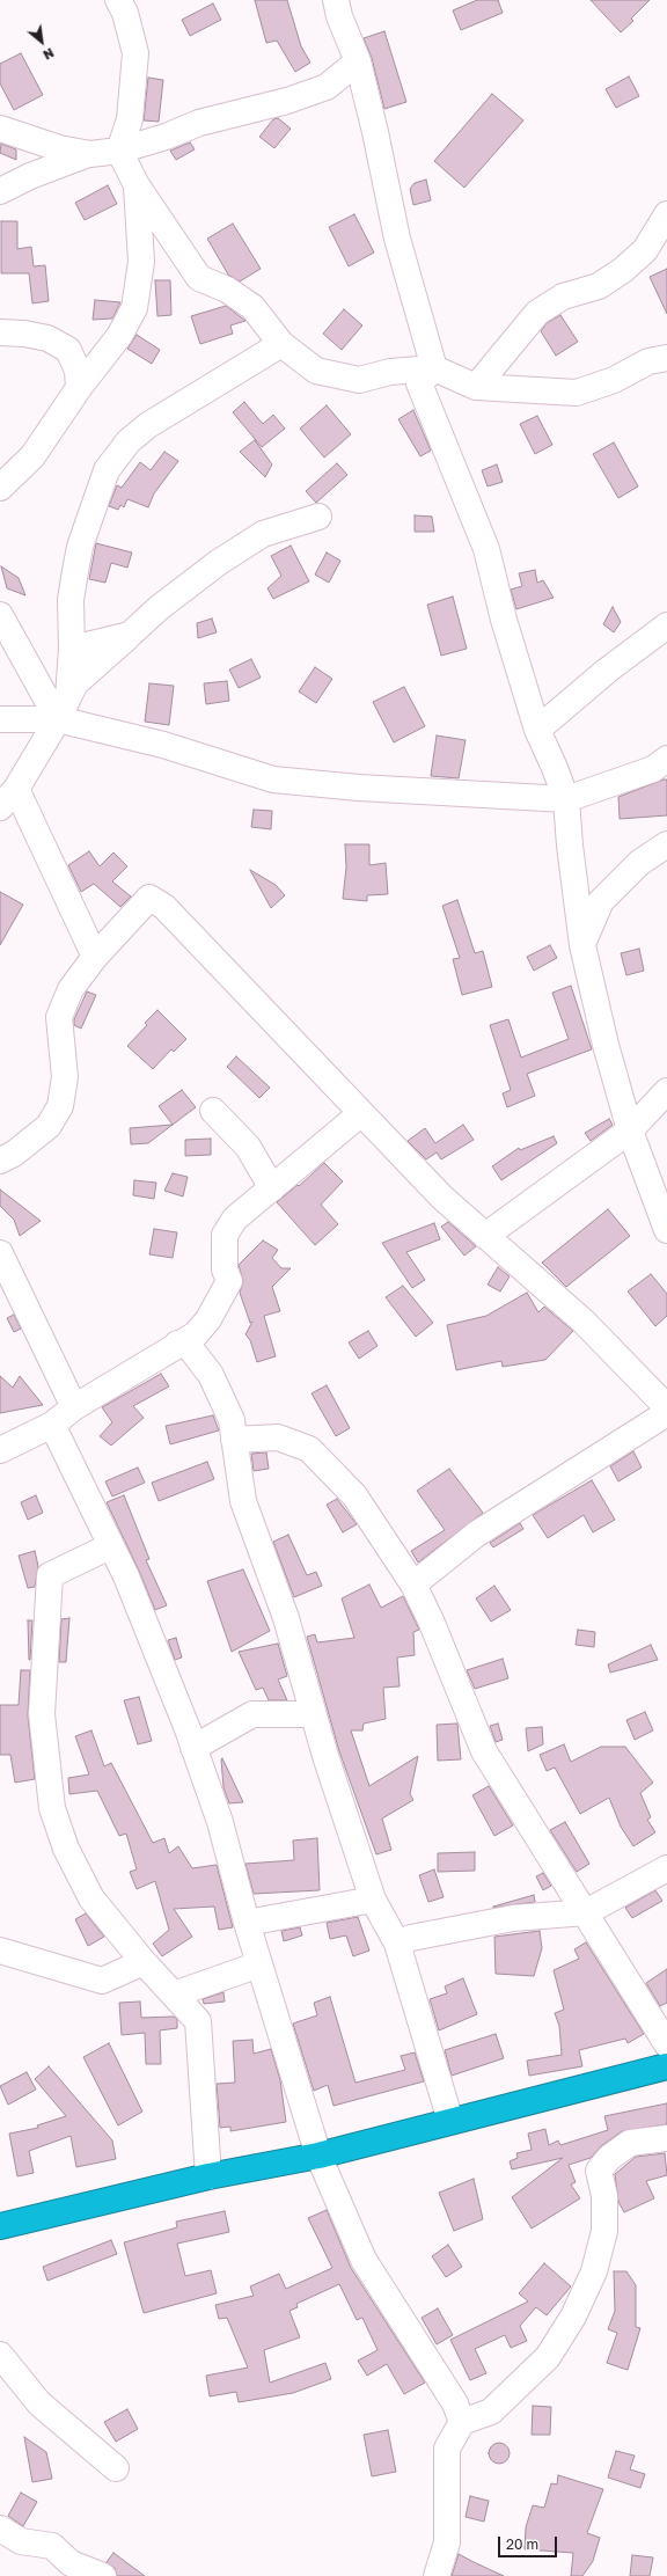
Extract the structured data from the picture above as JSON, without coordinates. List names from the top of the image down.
{
  "scale_bar": "20 m",
  "north": "bottom right"
}
